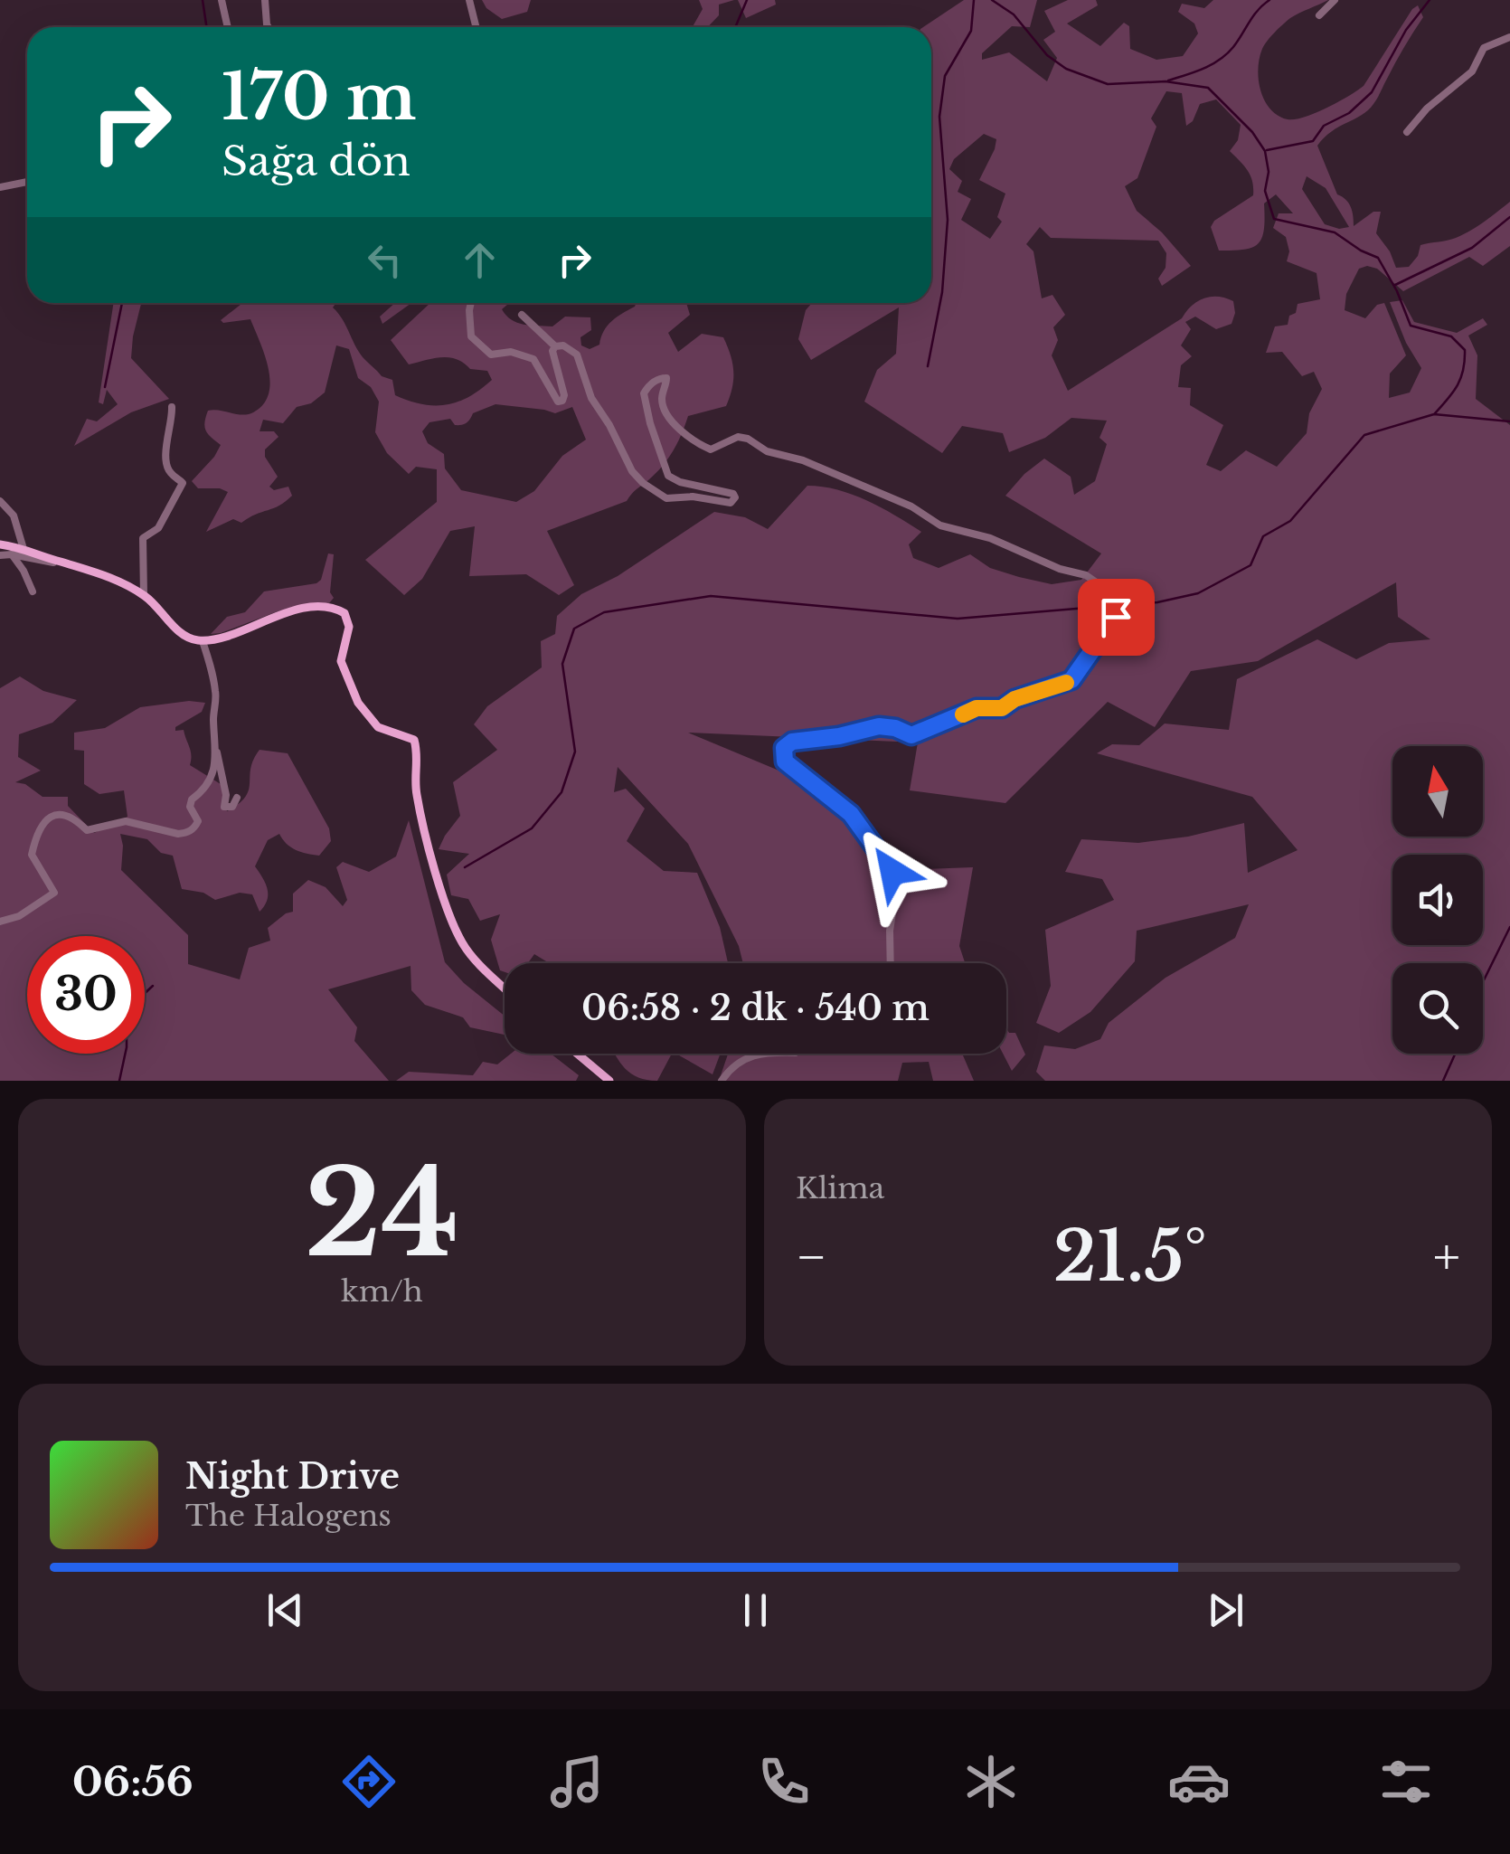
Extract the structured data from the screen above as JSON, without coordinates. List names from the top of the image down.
{
  "north": "top",
  "page": {
    "turn": ["170 m", "Sağa dön"],
    "limit": "30",
    "trip": "06:58 · 2 dk · 540 m",
    "tile": [
      ["24", "km/h"],
      "Klima"
    ],
    "heat": ["−", "21.5°", "+"],
    "song": ["Night Drive", "The Halogens"],
    "tabs": "06:56"
  }
}
